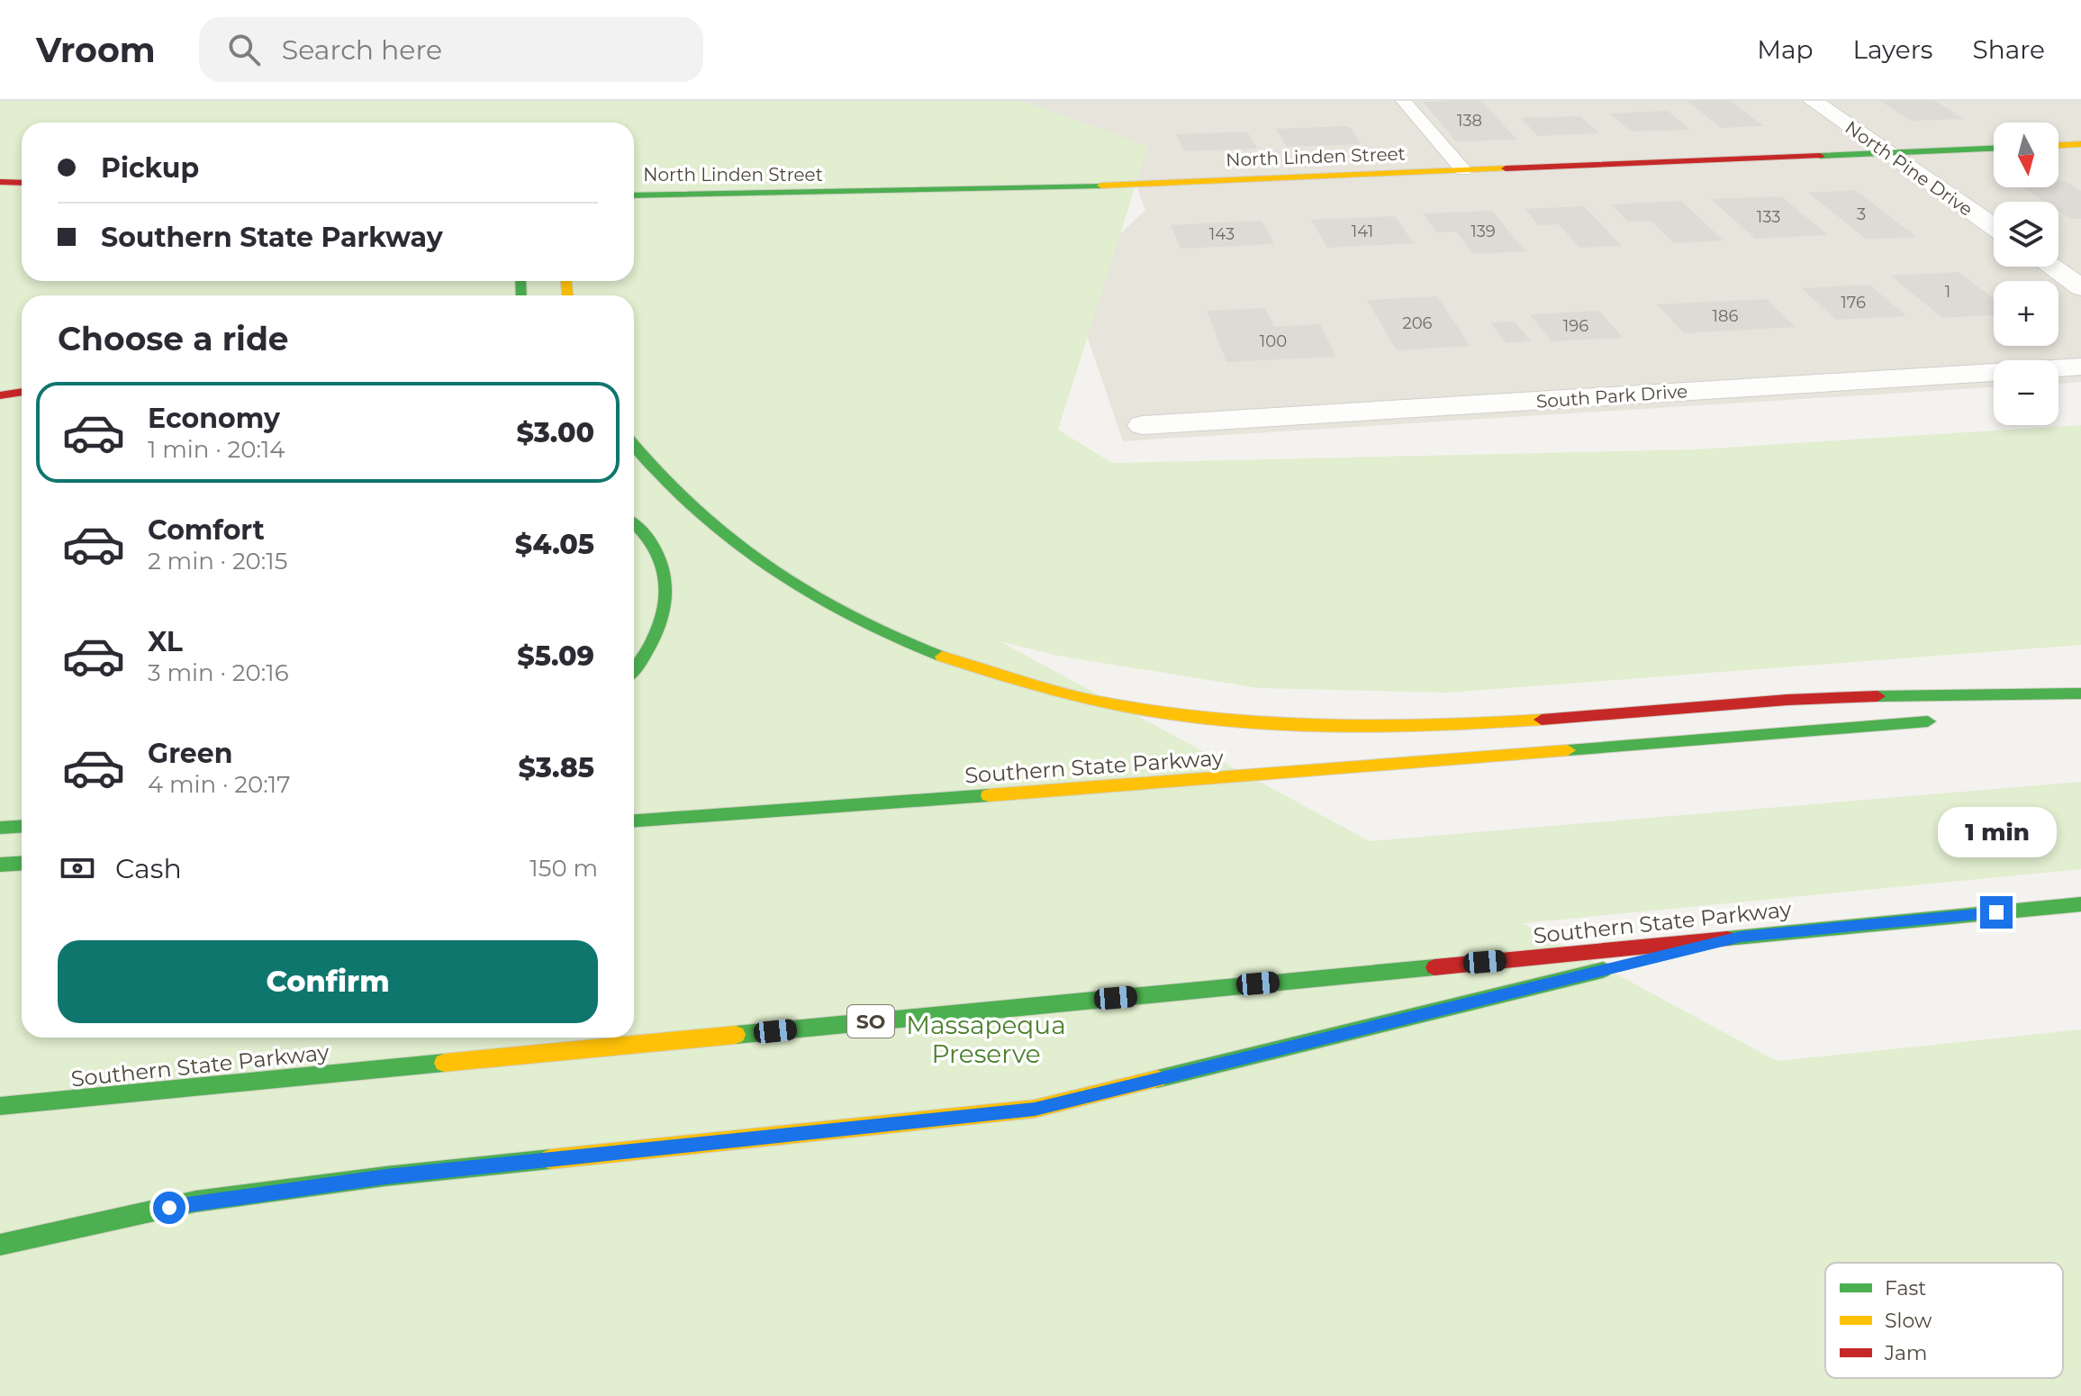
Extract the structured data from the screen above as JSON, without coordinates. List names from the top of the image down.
{
  "streets": {
    "main road": ["North Linden Street", "Southern State Parkway", "SO"],
    "street": ["North Pine Drive", "South Park Drive"]
  },
  "crossings": [
    ["North Linden Street", "North Pine Drive"]
  ],
  "parks": ["Massapequa Preserve"],
  "house_numbers": [
    "138",
    "3",
    "133",
    "141",
    "139",
    "143",
    "1",
    "176",
    "186",
    "206",
    "196",
    "100"
  ],
  "legend": ["Fast", "Slow", "Jam"],
  "north": "bottom",
  "page": {
    "header": "Vroom",
    "search": "Search here",
    "nav": ["Map", "Layers", "Share"],
    "map_buttons": ["+", "−"],
    "banner": ["Pickup", "Southern State Parkway"],
    "heading": "Choose a ride",
    "list": [
      {
        "name": "Economy",
        "note": "1 min · 20:14",
        "value": "$3.00"
      },
      {
        "name": "Comfort",
        "note": "2 min · 20:15",
        "value": "$4.05"
      },
      {
        "name": "XL",
        "note": "3 min · 20:16",
        "value": "$5.09"
      },
      {
        "name": "Green",
        "note": "4 min · 20:17",
        "value": "$3.85"
      }
    ],
    "bubble": "1 min",
    "pay": ["Cash", "150 m"],
    "buttons": "Confirm"
  }
}
